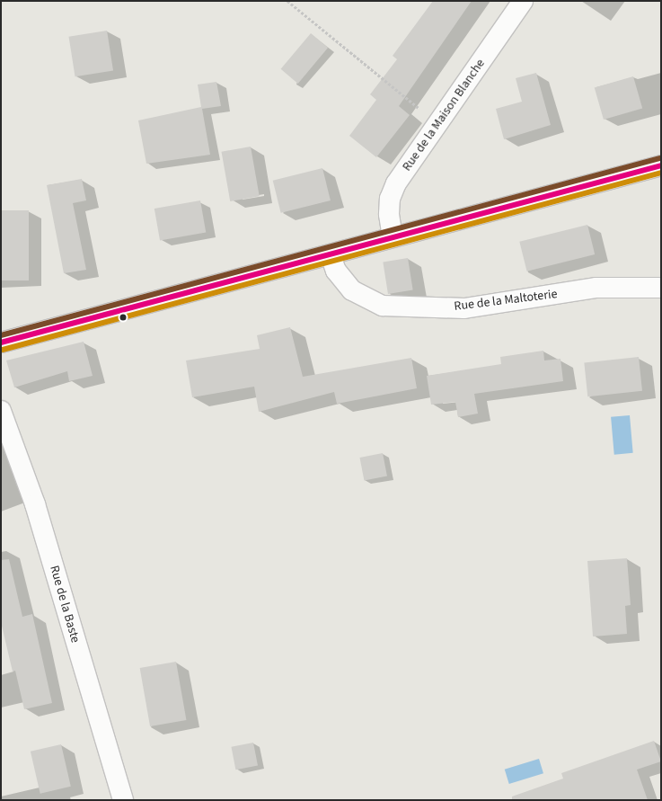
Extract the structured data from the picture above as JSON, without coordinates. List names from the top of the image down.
{
  "streets": {
    "street": ["Rue de la Maison Blanche", "Rue de la Maltoterie", "Rue de la Baste"]
  }
}
